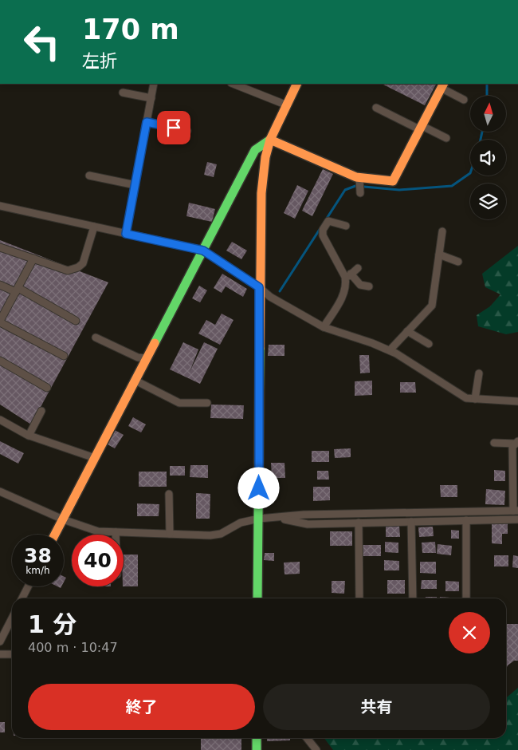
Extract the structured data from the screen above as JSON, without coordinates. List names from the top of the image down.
{
  "north": "top",
  "page": {
    "turn": ["170 m", "左折"],
    "speed": "38 km/h",
    "limit": "40",
    "heading": ["1 分", "400 m · 10:47"],
    "buttons": ["終了", "共有"]
  }
}
